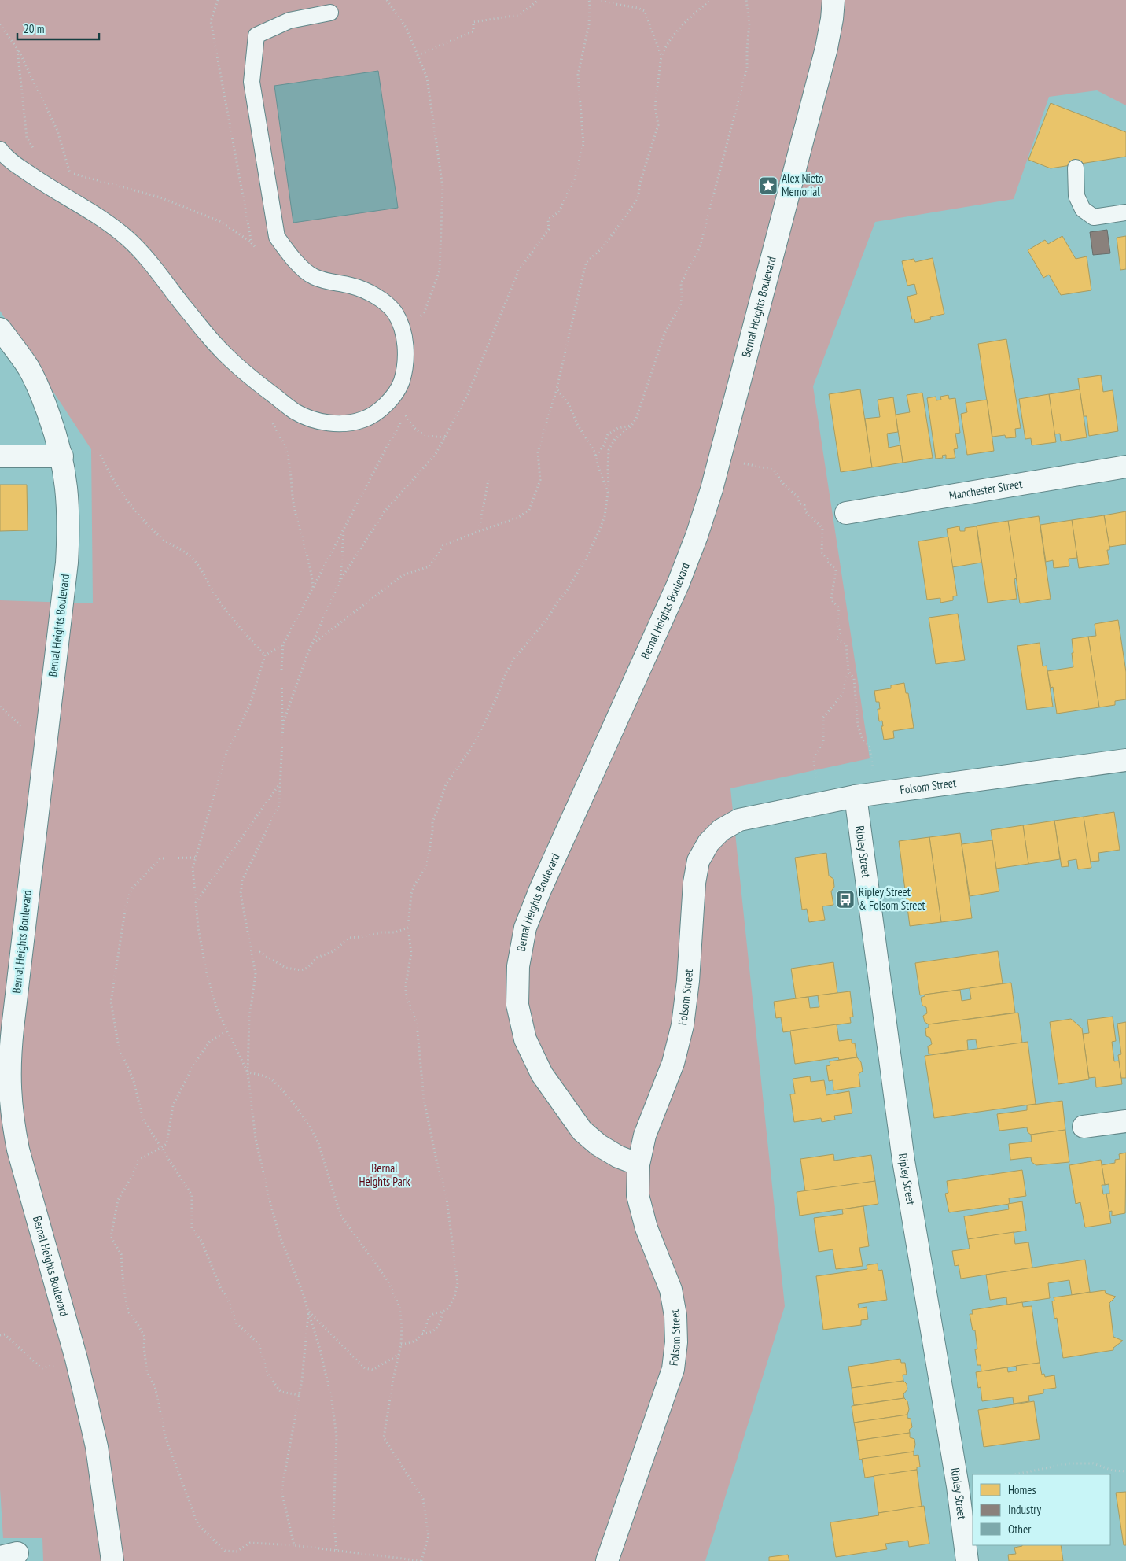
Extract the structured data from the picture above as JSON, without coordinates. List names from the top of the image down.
{
  "streets": {
    "street": [
      "Bernal Heights Boulevard",
      "Manchester Street",
      "Folsom Street",
      "Ripley Street"
    ]
  },
  "crossings": [
    ["Bernal Heights Boulevard", "Folsom Street"],
    ["Folsom Street", "Ripley Street"]
  ],
  "parks": ["Bernal Heights Park"],
  "places": {
    "place": ["Alex Nieto Memorial"],
    "bus stop": ["Ripley Street & Folsom Street"]
  },
  "legend": ["Homes", "Industry", "Other"],
  "scale_bar": "20 m"
}
